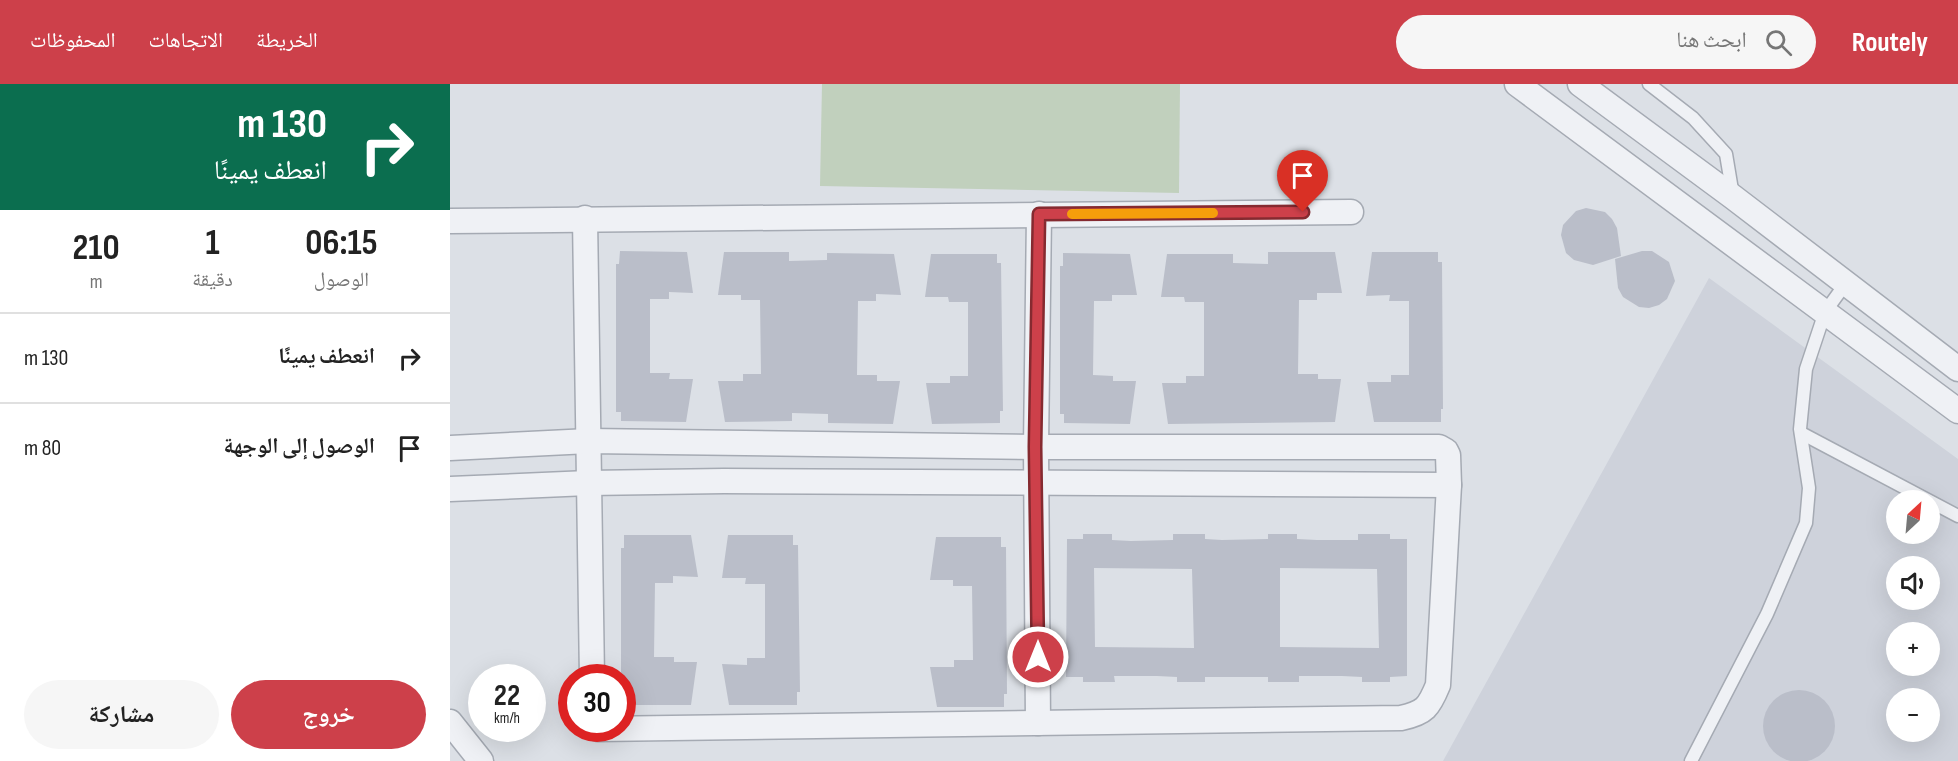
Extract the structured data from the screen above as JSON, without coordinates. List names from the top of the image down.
{
  "north": "top right",
  "page": {
    "header": "Routely",
    "search": "ابحث هنا",
    "nav": ["الخريطة", "الاتجاهات", "المحفوظات"],
    "turn": ["130 m", "انعطف يمينًا"],
    "eta": [
      "06:15",
      "الوصول",
      "1",
      "دقيقة",
      "210",
      "m"
    ],
    "list": [
      {
        "name": "انعطف يمينًا",
        "value": "130 m"
      },
      {
        "name": "الوصول إلى الوجهة",
        "value": "80 m"
      }
    ],
    "map_buttons": ["+", "−"],
    "speed": "22 km/h",
    "limit": "30",
    "buttons": ["خروج", "مشاركة"]
  }
}
